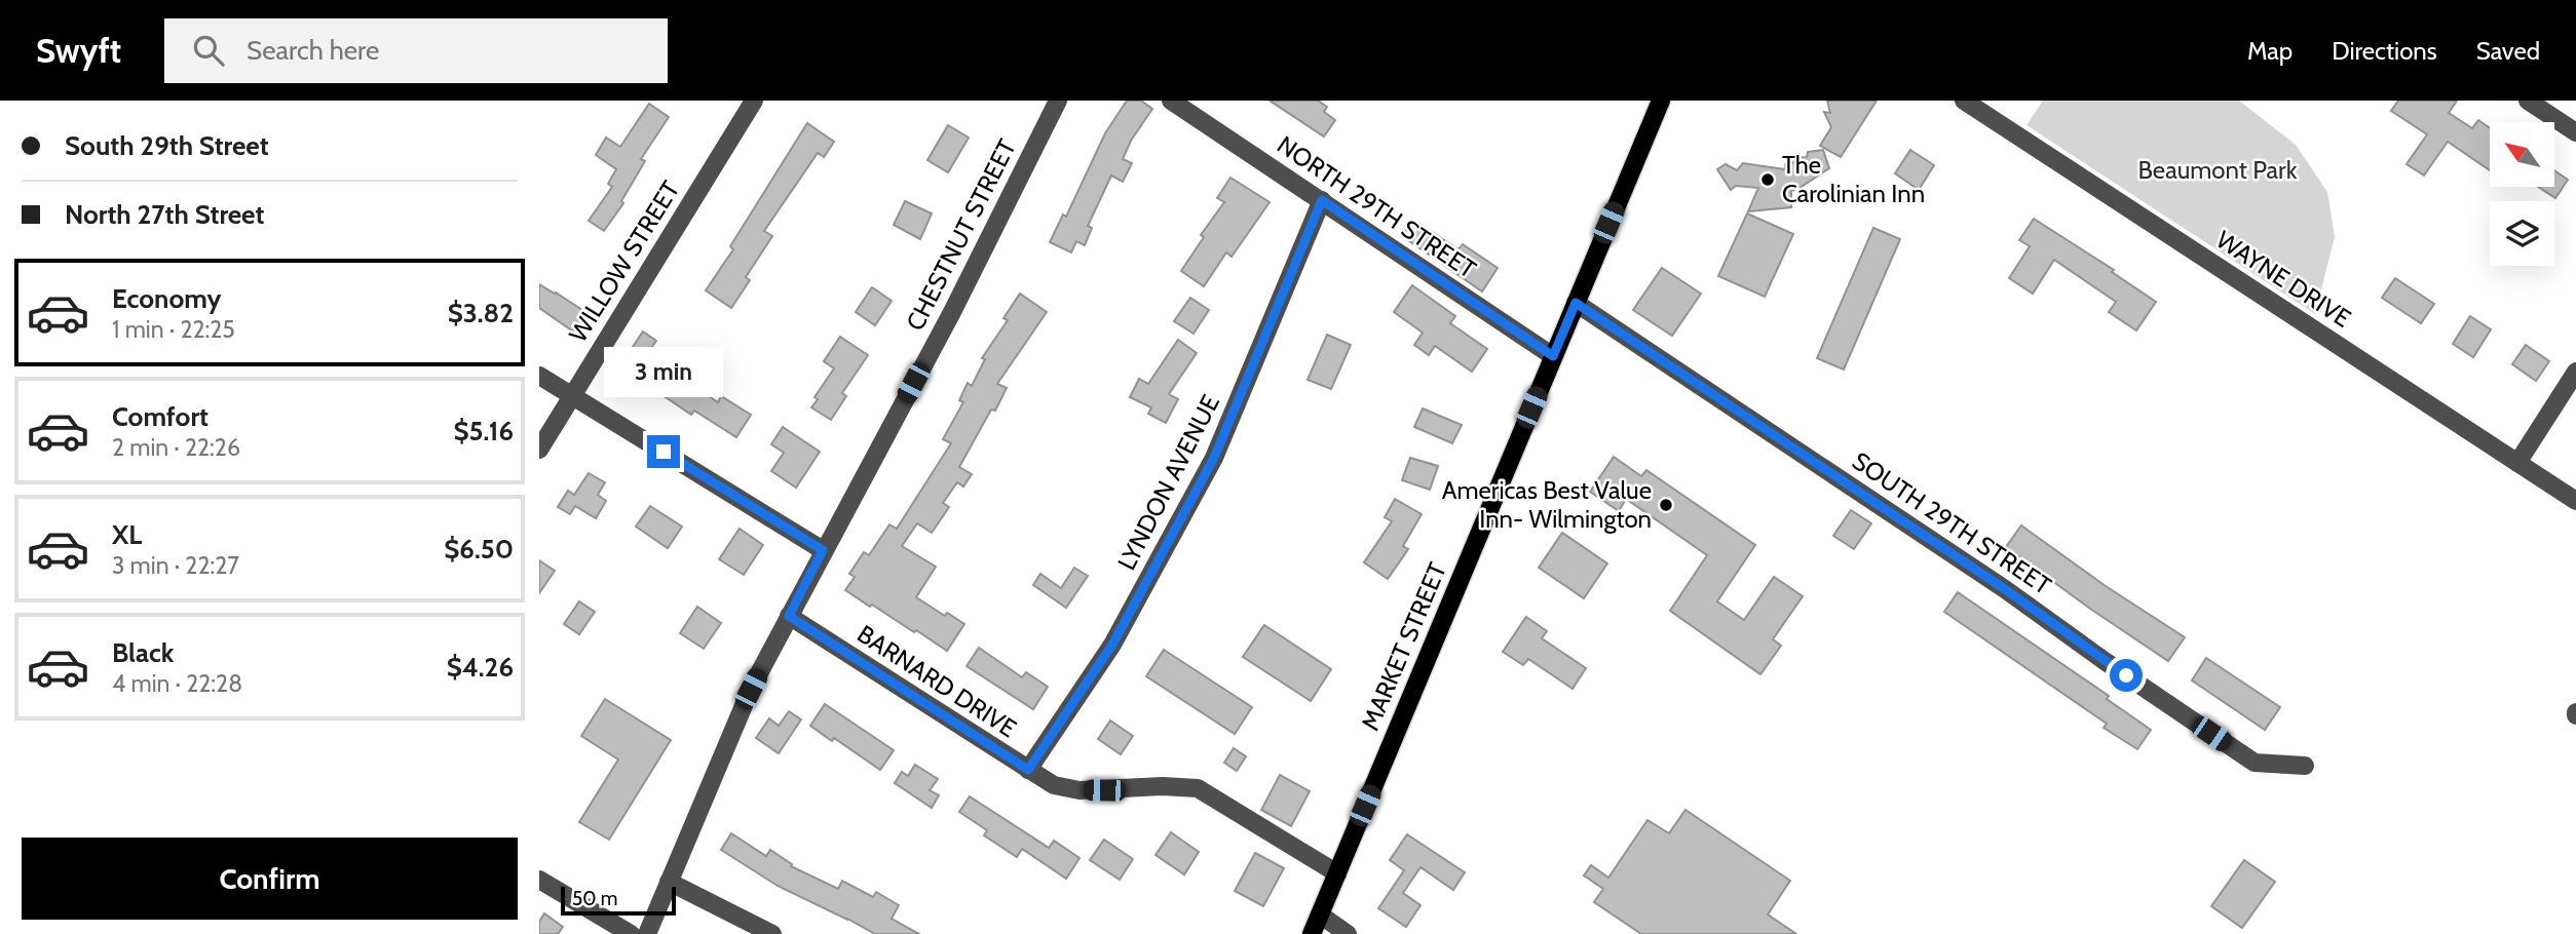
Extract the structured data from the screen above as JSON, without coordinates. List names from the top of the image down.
{
  "streets": {
    "main road": ["MARKET STREET"],
    "street": [
      "NORTH 29TH STREET",
      "CHESTNUT STREET",
      "WILLOW STREET",
      "WAYNE DRIVE",
      "LYNDON AVENUE",
      "SOUTH 29TH STREET",
      "BARNARD DRIVE"
    ]
  },
  "crossings": [
    ["NORTH 29TH STREET", "LYNDON AVENUE"],
    ["NORTH 29TH STREET", "MARKET STREET"],
    ["CHESTNUT STREET", "BARNARD DRIVE"],
    ["LYNDON AVENUE", "BARNARD DRIVE"],
    ["SOUTH 29TH STREET", "MARKET STREET"],
    ["MARKET STREET", "BARNARD DRIVE"]
  ],
  "parks": ["Beaumont Park"],
  "places": ["The Carolinian Inn", "Americas Best Value Inn- Wilmington"],
  "scale_bar": "50 m",
  "north": "top left",
  "page": {
    "header": "Swyft",
    "search": "Search here",
    "nav": ["Map", "Directions", "Saved"],
    "banner": ["South 29th Street", "North 27th Street"],
    "list": [
      {
        "name": "Economy",
        "note": "1 min · 22:25",
        "value": "$3.82"
      },
      {
        "name": "Comfort",
        "note": "2 min · 22:26",
        "value": "$5.16"
      },
      {
        "name": "XL",
        "note": "3 min · 22:27",
        "value": "$6.50"
      },
      {
        "name": "Black",
        "note": "4 min · 22:28",
        "value": "$4.26"
      }
    ],
    "bubble": "3 min",
    "buttons": "Confirm",
    "scale": "50 m"
  }
}
